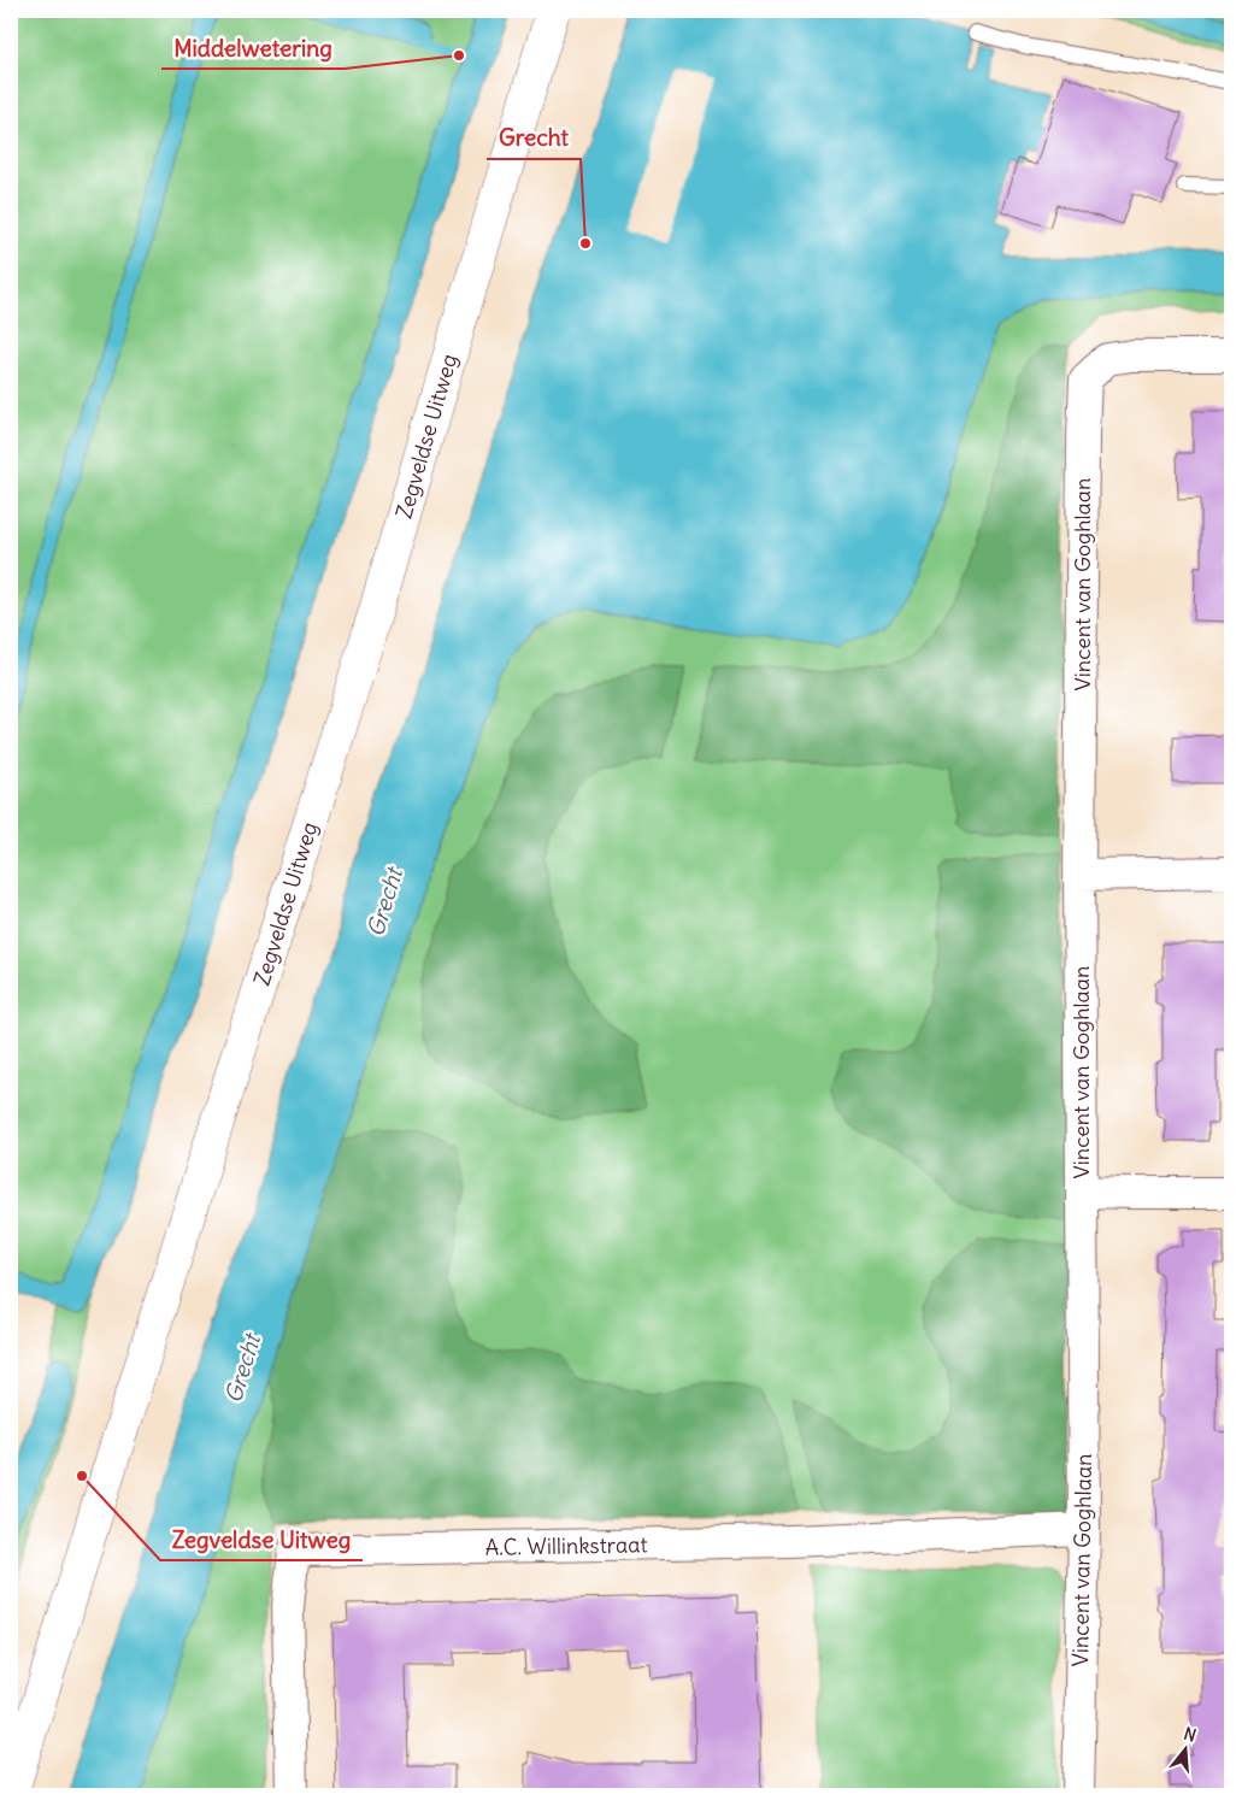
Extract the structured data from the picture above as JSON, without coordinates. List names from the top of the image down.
{
  "streets": {
    "street": ["Zegveldse Uitweg", "Vincent van Goghlaan", "A.C. Willinkstraat"]
  },
  "crossings": [
    ["Vincent van Goghlaan", "A.C. Willinkstraat"]
  ],
  "water": ["Grecht"],
  "places": ["Middelwetering", "Grecht", "Zegveldse Uitweg"],
  "north": "top"
}
